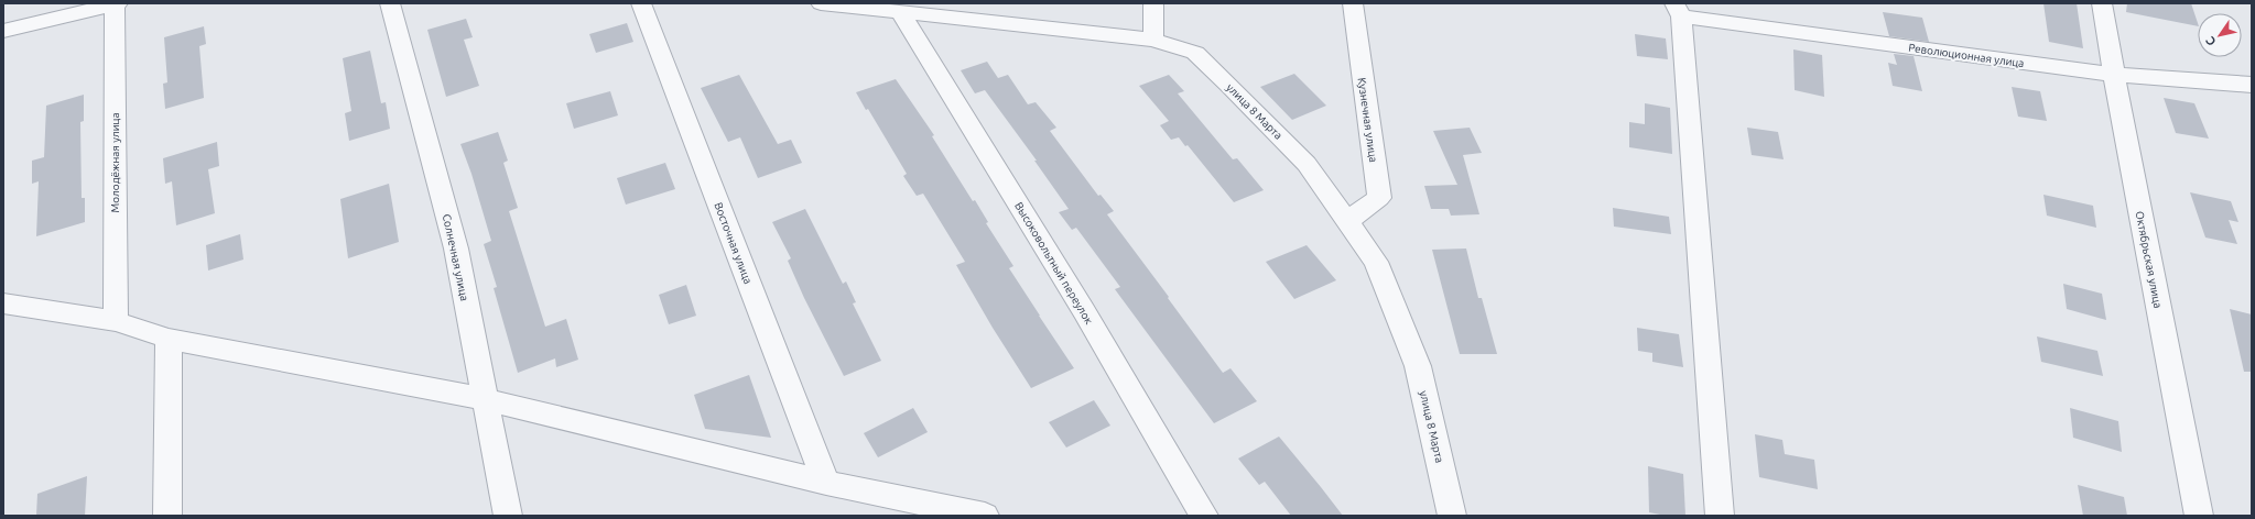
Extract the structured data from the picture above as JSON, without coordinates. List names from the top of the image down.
{
  "streets": {
    "street": [
      "Революционная улица",
      "улица 8 Марта",
      "Кузнечная улица",
      "Молодёжная улица",
      "Восточная улица",
      "Солнечная улица",
      "Октябрьская улица",
      "Высоковольтный переулок"
    ]
  },
  "crossings": [
    ["Революционная улица", "Октябрьская улица"],
    ["улица 8 Марта", "Кузнечная улица"],
    ["улица 8 Марта", "Высоковольтный переулок"]
  ],
  "north": "bottom left"
}
